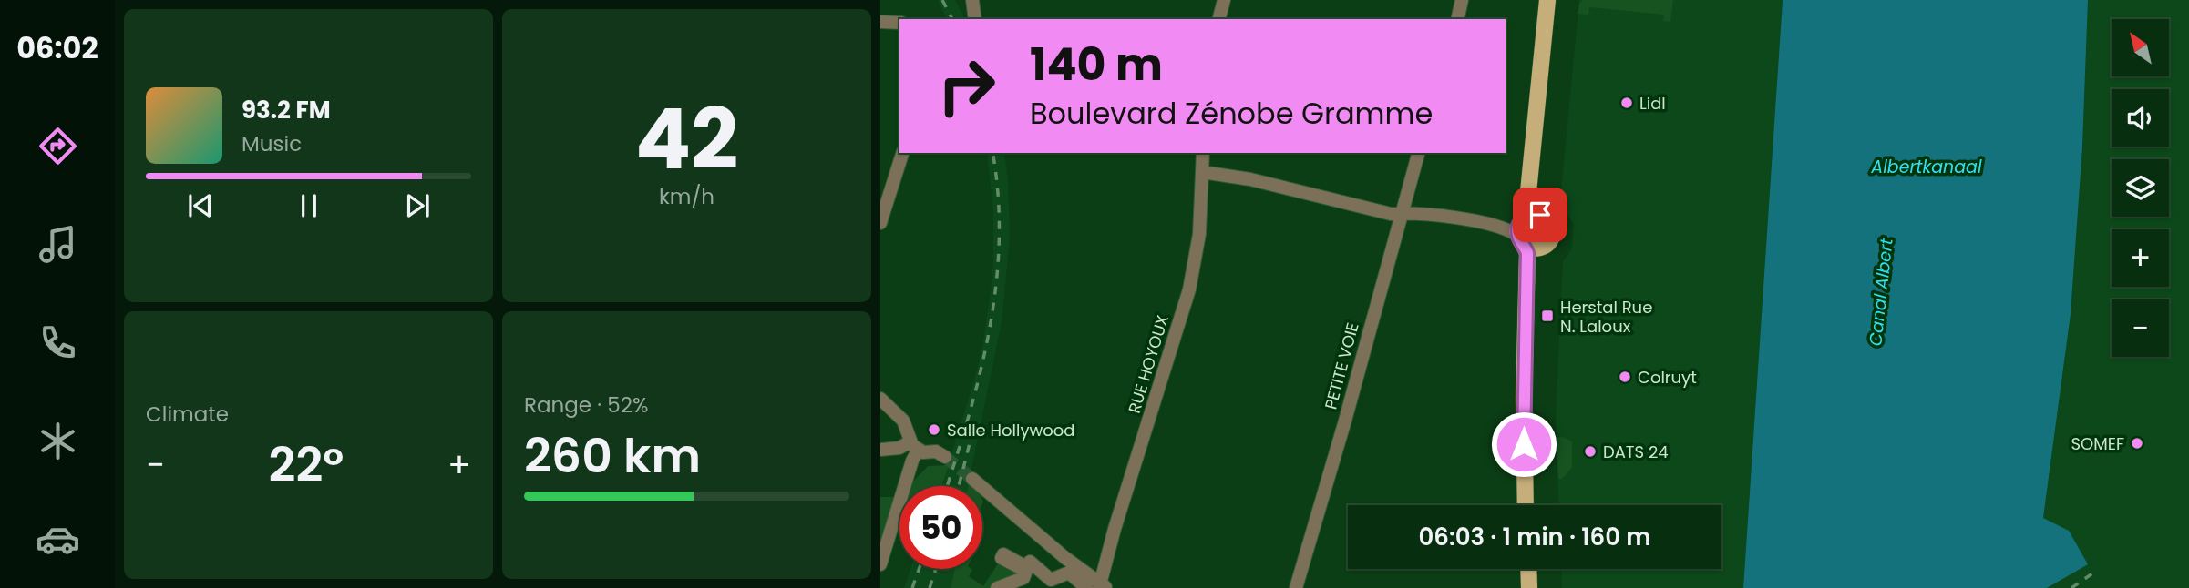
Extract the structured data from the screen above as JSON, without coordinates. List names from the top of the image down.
{
  "streets": {
    "street": ["RUE HOYOUX", "PETITE VOIE"]
  },
  "water": ["Albertkanaal", "Canal Albert"],
  "places": {
    "other": [
      "Lidl",
      "Colruyt",
      "Salle Hollywood",
      "SOMEF",
      "DATS 24"
    ],
    "transit": ["Herstal Rue N. Laloux"]
  },
  "north": "top left",
  "page": {
    "tabs": "06:02",
    "tile": [
      ["42", "km/h"],
      "Climate",
      ["Range · 52%", "260 km"]
    ],
    "map_buttons": ["+", "−"],
    "turn": ["140 m", "Boulevard Zénobe Gramme"],
    "song": ["93.2 FM", "Music"],
    "heat": ["−", "22°", "+"],
    "limit": "50",
    "trip": "06:03 · 1 min · 160 m"
  }
}
